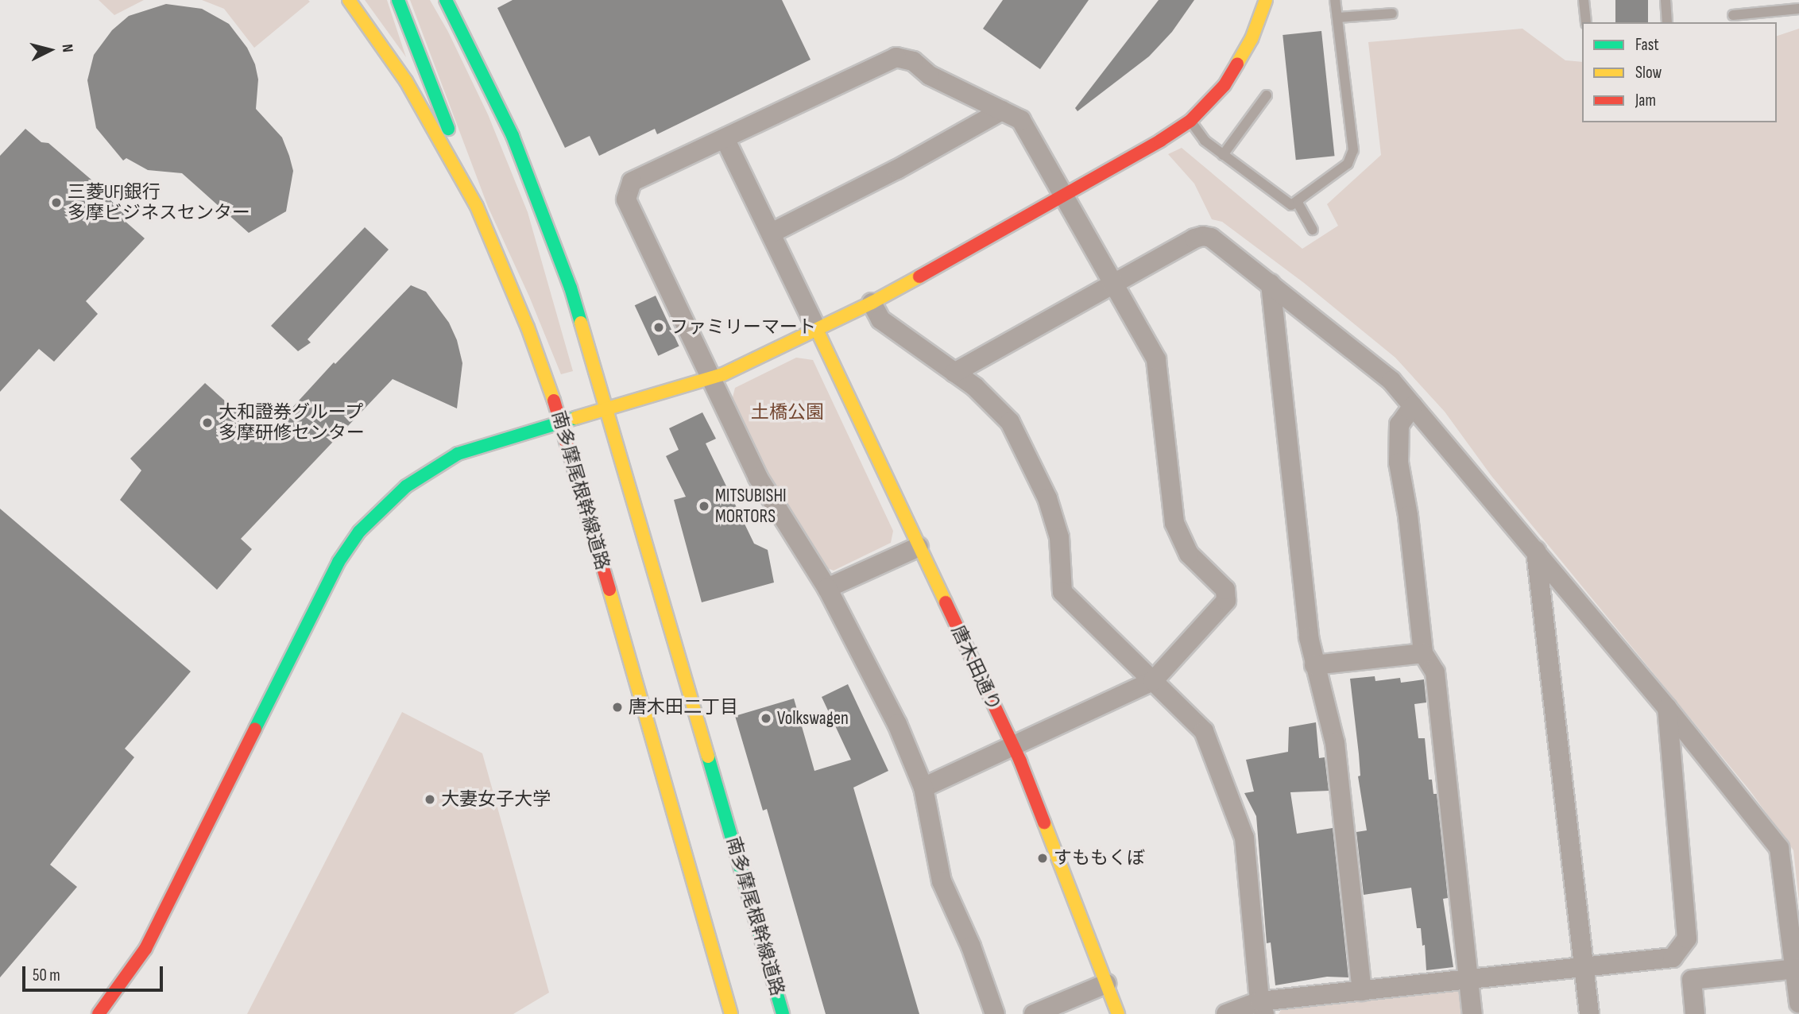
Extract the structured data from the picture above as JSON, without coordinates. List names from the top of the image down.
{
  "streets": {
    "street": ["南多摩尾根幹線道路", "唐木田通り"]
  },
  "parks": ["土橋公園"],
  "places": [
    "三菱UFJ銀行 多摩ビジネスセンター",
    "ファミリーマート",
    "大和證券グループ 多摩研修センター",
    "MITSUBISHI MORTORS",
    "唐木田二丁目",
    "Volkswagen",
    "大妻女子大学",
    "すももくぼ"
  ],
  "legend": ["Fast", "Slow", "Jam"],
  "scale_bar": "50 m",
  "north": "right"
}
